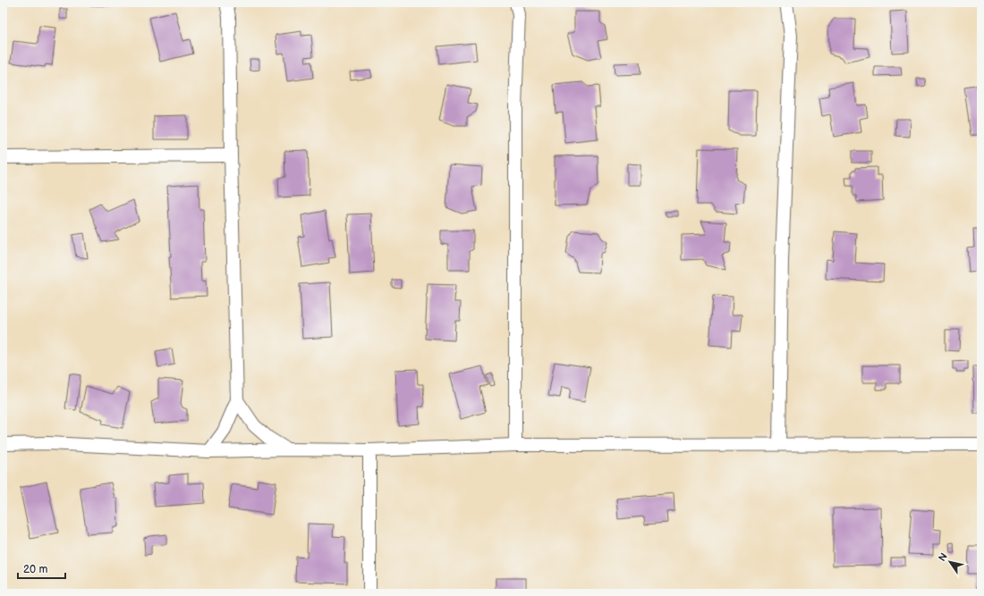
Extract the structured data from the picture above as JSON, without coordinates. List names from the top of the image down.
{
  "scale_bar": "20 m",
  "north": "top left"
}
